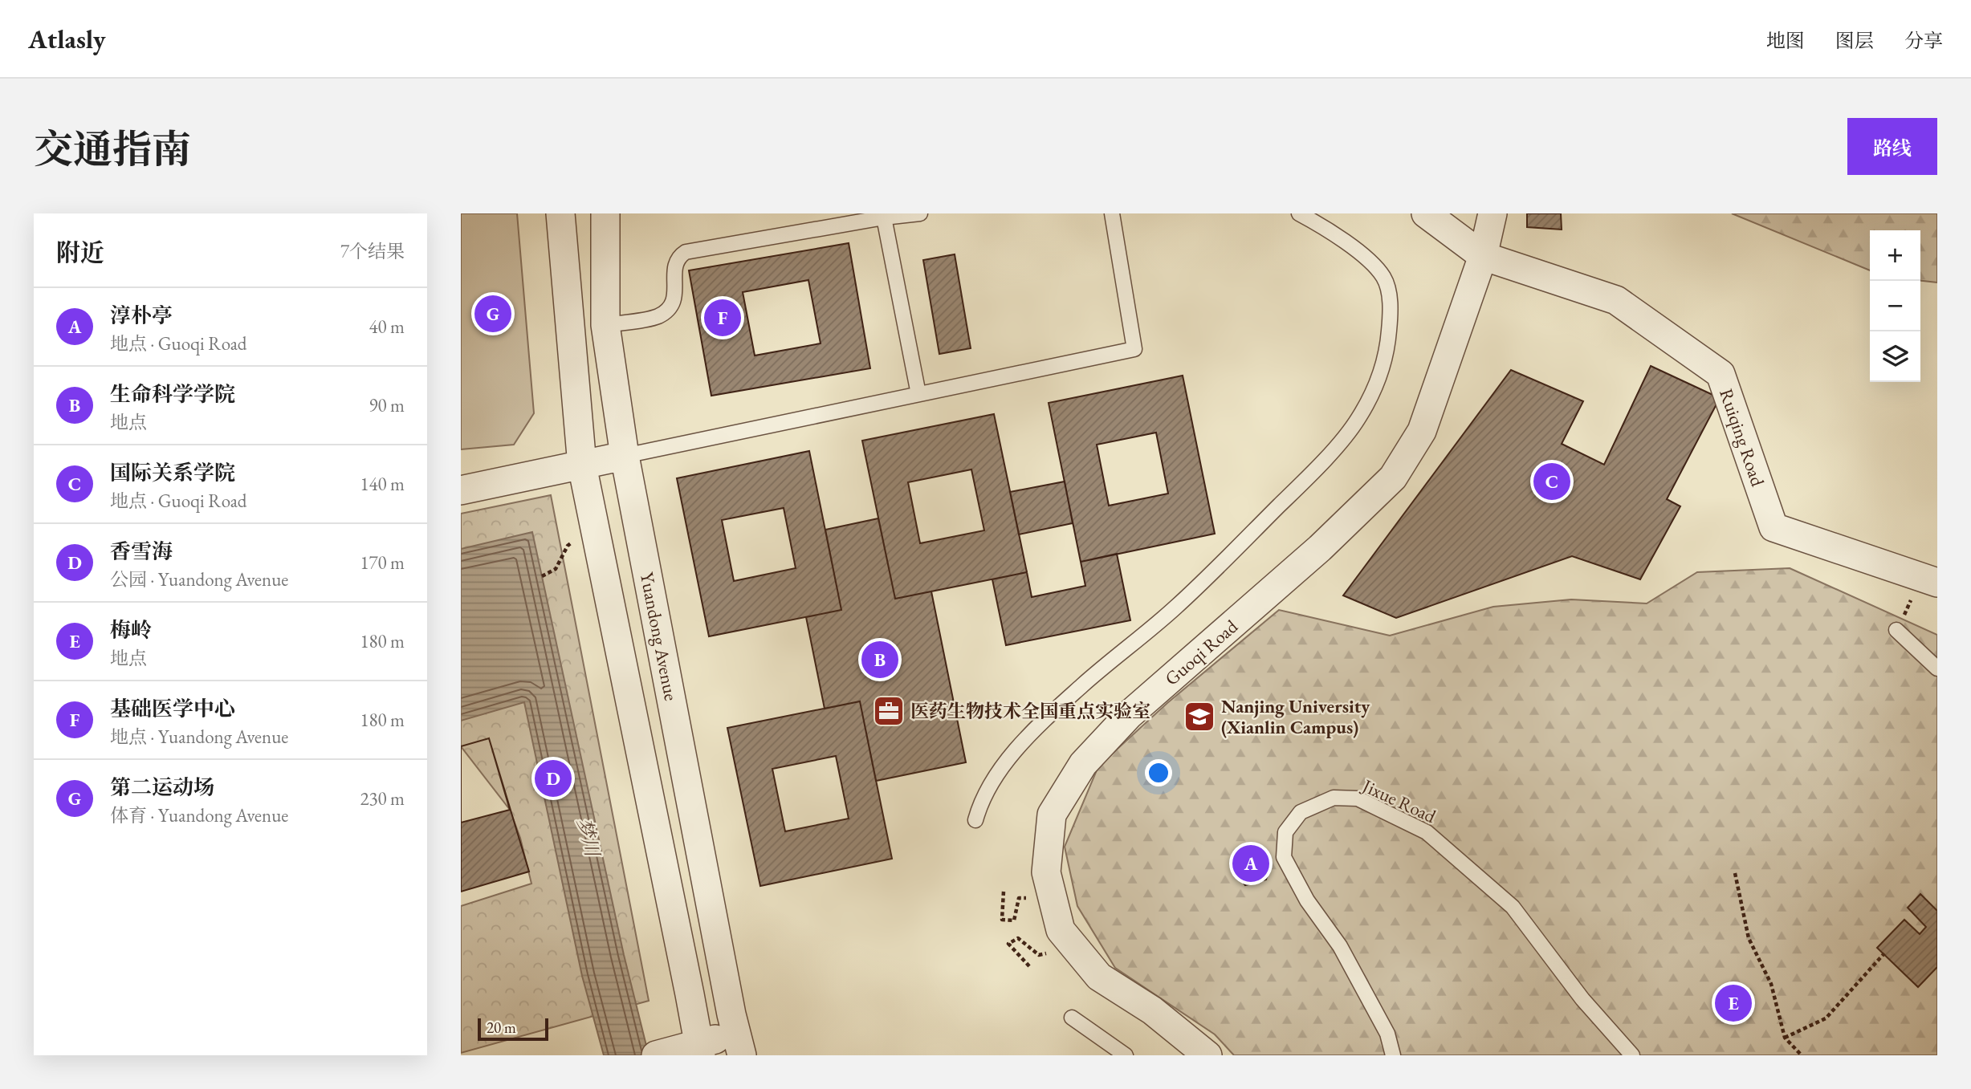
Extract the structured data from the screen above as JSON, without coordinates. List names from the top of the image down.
{
  "streets": {
    "street": ["Ruiqing Road", "Yuandong Avenue", "Guoqi Road"],
    "lane": ["Jixue Road"]
  },
  "crossings": [
    ["Ruiqing Road", "Guoqi Road"]
  ],
  "water": ["梦川"],
  "places": {
    "office": ["医药生物技术全国重点实验室"],
    "school or university": ["Nanjing University (Xianlin Campus)"]
  },
  "scale_bar": "20 m",
  "page": {
    "header": "Atlasly",
    "nav": ["地图", "图层", "分享"],
    "title": "交通指南",
    "buttons": "路线",
    "heading": ["附近", "7个结果"],
    "map_buttons": ["+", "−"],
    "list": [
      {
        "mark": "A",
        "name": "淳朴亭",
        "note": "地点 · Guoqi Road",
        "value": "40 m"
      },
      {
        "mark": "B",
        "name": "生命科学学院",
        "note": "地点",
        "value": "90 m"
      },
      {
        "mark": "C",
        "name": "国际关系学院",
        "note": "地点 · Guoqi Road",
        "value": "140 m"
      },
      {
        "mark": "D",
        "name": "香雪海",
        "note": "公园 · Yuandong Avenue",
        "value": "170 m"
      },
      {
        "mark": "E",
        "name": "梅岭",
        "note": "地点",
        "value": "180 m"
      },
      {
        "mark": "F",
        "name": "基础医学中心",
        "note": "地点 · Yuandong Avenue",
        "value": "180 m"
      },
      {
        "mark": "G",
        "name": "第二运动场",
        "note": "体育 · Yuandong Avenue",
        "value": "230 m"
      }
    ],
    "pins": [
      "G",
      "F",
      "C",
      "B",
      "D",
      "A",
      "E"
    ],
    "scale": "20 m"
  }
}
